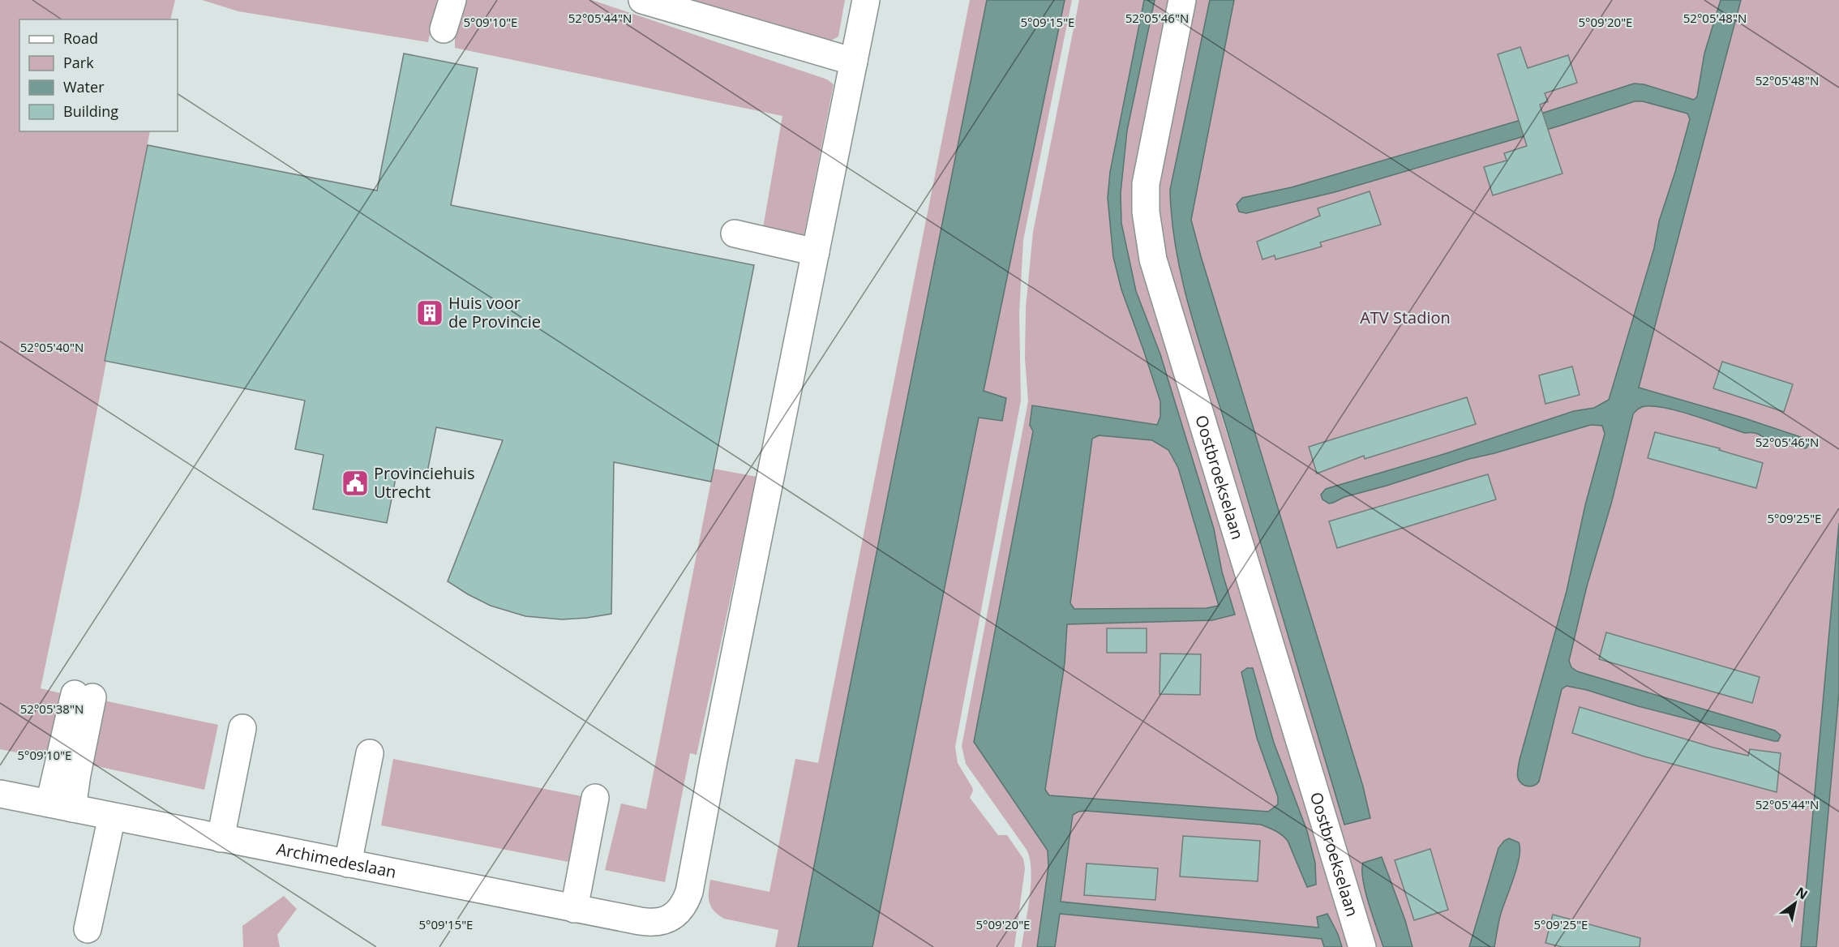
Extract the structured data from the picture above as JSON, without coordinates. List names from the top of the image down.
{
  "streets": {
    "street": ["Oostbroekselaan", "Archimedeslaan"]
  },
  "parks": ["ATV Stadion"],
  "places": {
    "building": ["Huis voor de Provincie"],
    "public building": ["Provinciehuis Utrecht"]
  },
  "legend": [
    "Road",
    "Park",
    "Water",
    "Building"
  ],
  "north": "top right",
  "coordinates": [
    "52°05'44\"N",
    "52°05'46\"N",
    "52°05'48\"N",
    "5°09'10\"E",
    "5°09'15\"E",
    "5°09'20\"E",
    "52°05'40\"N",
    "5°09'25\"E",
    "52°05'38\"N"
  ]
}
